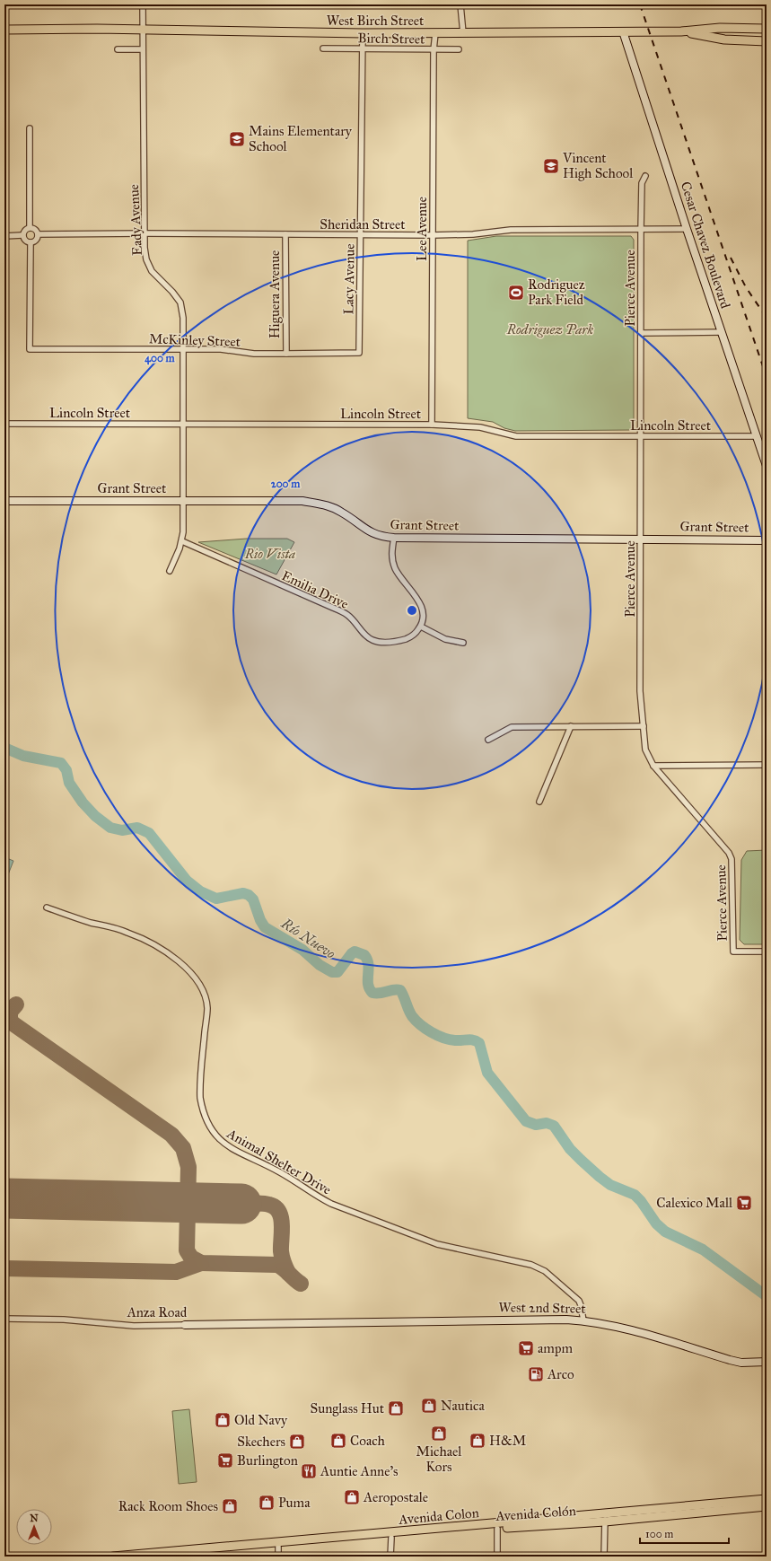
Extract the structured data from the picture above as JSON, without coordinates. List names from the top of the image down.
{
  "streets": {
    "main road": ["West Birch Street", "Avenida Colón", "Avenida Colon"],
    "street": [
      "Birch Street",
      "Eady Avenue",
      "Sheridan Street",
      "Lee Avenue",
      "Cesar Chavez Boulevard",
      "Lacy Avenue",
      "Pierce Avenue",
      "Higuera Avenue",
      "McKinley Street",
      "Lincoln Street",
      "Grant Street",
      "Emilia Drive",
      "Animal Shelter Drive",
      "West 2nd Street",
      "Anza Road"
    ]
  },
  "crossings": [
    ["West Birch Street", "Eady Avenue"],
    ["West Birch Street", "Lee Avenue"],
    ["West Birch Street", "Cesar Chavez Boulevard"],
    ["West Birch Street", "Lacy Avenue"],
    ["Birch Street", "Lee Avenue"],
    ["Birch Street", "Lacy Avenue"],
    ["Eady Avenue", "Sheridan Street"],
    ["Eady Avenue", "McKinley Street"],
    ["Eady Avenue", "Lincoln Street"],
    ["Eady Avenue", "Grant Street"],
    ["Eady Avenue", "Emilia Drive"],
    ["Sheridan Street", "Lee Avenue"],
    ["Sheridan Street", "Cesar Chavez Boulevard"],
    ["Sheridan Street", "Lacy Avenue"],
    ["Sheridan Street", "Pierce Avenue"],
    ["Sheridan Street", "Higuera Avenue"],
    ["Sheridan Street", "McKinley Street"],
    ["Lee Avenue", "Lincoln Street"],
    ["Cesar Chavez Boulevard", "Lincoln Street"],
    ["Lacy Avenue", "McKinley Street"],
    ["Pierce Avenue", "Lincoln Street"],
    ["Pierce Avenue", "Grant Street"],
    ["Higuera Avenue", "McKinley Street"],
    ["Animal Shelter Drive", "West 2nd Street"],
    ["West 2nd Street", "Anza Road"],
    ["Avenida Colón", "Avenida Colon"]
  ],
  "water": ["Río Nuevo"],
  "parks": ["Rodriguez Park", "Rio Vista"],
  "places": {
    "school or university": ["Mains Elementary School", "Vincent High School"],
    "sports": ["Rodriguez Park Field"],
    "supermarket": ["Calexico Mall", "ampm", "Burlington"],
    "fuel station": ["Arco"],
    "shop": [
      "Nautica",
      "Sunglass Hut",
      "Old Navy",
      "Michael Kors",
      "Coach",
      "H&M",
      "Skechers",
      "Aeropostale",
      "Puma",
      "Rack Room Shoes"
    ],
    "restaurant": ["Auntie Anne's"]
  },
  "scale_bar": "100 m",
  "north": "top",
  "rings": ["400 m", "200 m"]
}
